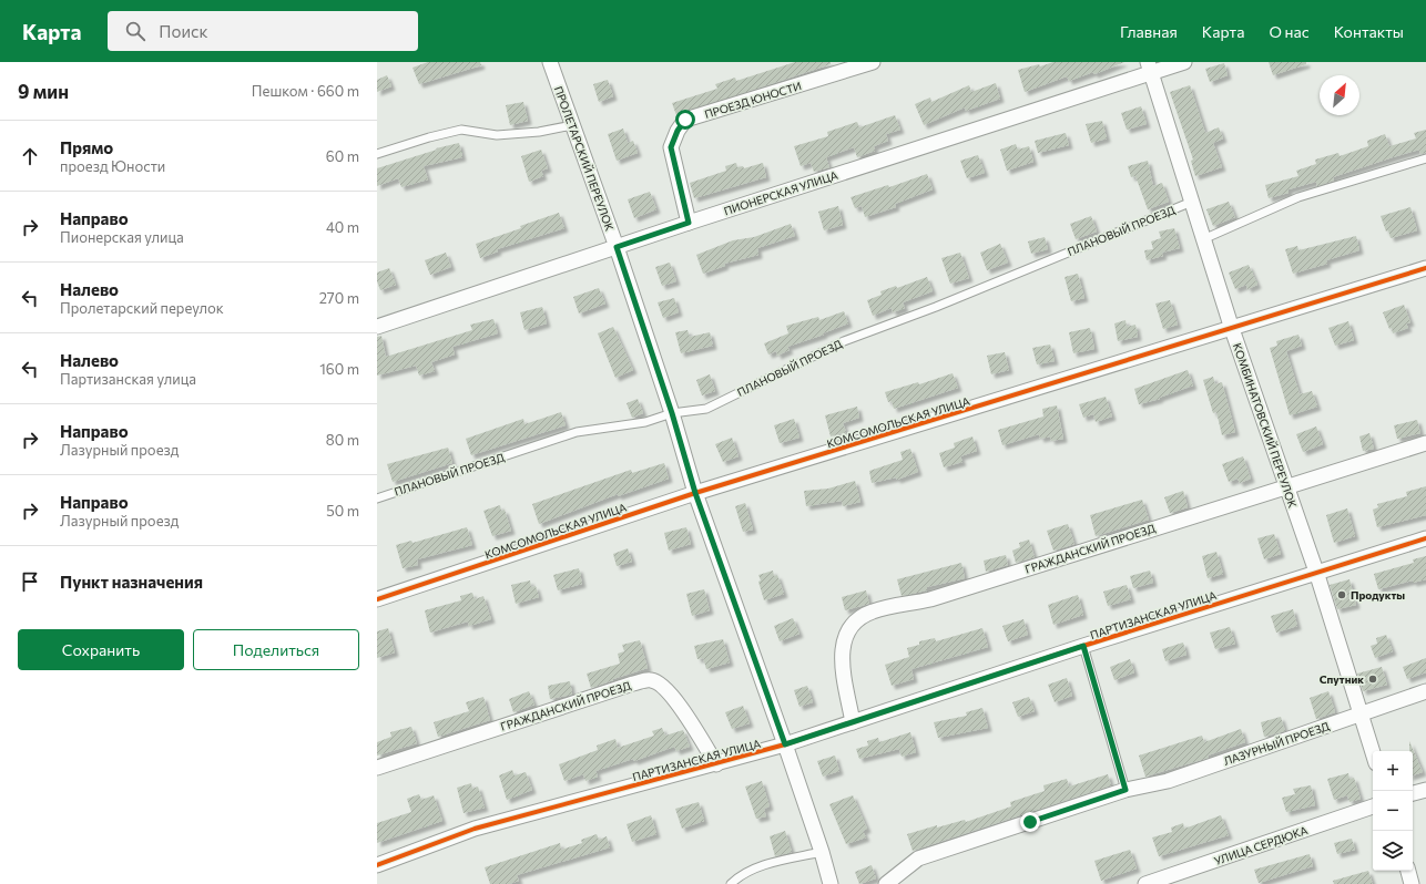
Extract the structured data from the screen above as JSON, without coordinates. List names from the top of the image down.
{
  "streets": {
    "street": [
      "ПРОЕЗД ЮНОСТИ",
      "ПРОЛЕТАРСКИЙ ПЕРЕУЛОК",
      "ПИОНЕРСКАЯ УЛИЦА",
      "КОМСОМОЛЬСКАЯ УЛИЦА",
      "КОМБИНАТОВСКИЙ ПЕРЕУЛОК",
      "ГРАЖДАНСКИЙ ПРОЕЗД",
      "ПАРТИЗАНСКАЯ УЛИЦА",
      "ЛАЗУРНЫЙ ПРОЕЗД",
      "УЛИЦА СЕРДЮКА"
    ],
    "lane": ["ПЛАНОВЫЙ ПРОЕЗД"]
  },
  "crossings": [
    ["ПРОЕЗД ЮНОСТИ", "ПИОНЕРСКАЯ УЛИЦА"],
    ["ПРОЛЕТАРСКИЙ ПЕРЕУЛОК", "ПИОНЕРСКАЯ УЛИЦА"],
    ["ПРОЛЕТАРСКИЙ ПЕРЕУЛОК", "ПЛАНОВЫЙ ПРОЕЗД"],
    ["ПРОЛЕТАРСКИЙ ПЕРЕУЛОК", "КОМСОМОЛЬСКАЯ УЛИЦА"],
    ["ПРОЛЕТАРСКИЙ ПЕРЕУЛОК", "ПАРТИЗАНСКАЯ УЛИЦА"],
    ["ПИОНЕРСКАЯ УЛИЦА", "КОМБИНАТОВСКИЙ ПЕРЕУЛОК"],
    ["ПЛАНОВЫЙ ПРОЕЗД", "КОМБИНАТОВСКИЙ ПЕРЕУЛОК"],
    ["КОМСОМОЛЬСКАЯ УЛИЦА", "КОМБИНАТОВСКИЙ ПЕРЕУЛОК"],
    ["КОМБИНАТОВСКИЙ ПЕРЕУЛОК", "ГРАЖДАНСКИЙ ПРОЕЗД"],
    ["КОМБИНАТОВСКИЙ ПЕРЕУЛОК", "ПАРТИЗАНСКАЯ УЛИЦА"],
    ["КОМБИНАТОВСКИЙ ПЕРЕУЛОК", "ЛАЗУРНЫЙ ПРОЕЗД"],
    ["ГРАЖДАНСКИЙ ПРОЕЗД", "ПАРТИЗАНСКАЯ УЛИЦА"]
  ],
  "places": ["Продукты", "Спутник"],
  "north": "top right",
  "page": {
    "header": "Карта",
    "search": "Поиск",
    "nav": [
      "Главная",
      "Карта",
      "О нас",
      "Контакты"
    ],
    "heading": ["9 мин", "Пешком · 660 m"],
    "list": [
      ["Прямо", "проезд Юности", "60 m"],
      ["Направо", "Пионерская улица", "40 m"],
      ["Налево", "Пролетарский переулок", "270 m"],
      ["Налево", "Партизанская улица", "160 m"],
      ["Направо", "Лазурный проезд", "80 m"],
      ["Направо", "Лазурный проезд", "50 m"],
      "Пункт назначения"
    ],
    "buttons": ["Сохранить", "Поделиться"],
    "map_buttons": ["+", "−"]
  }
}
